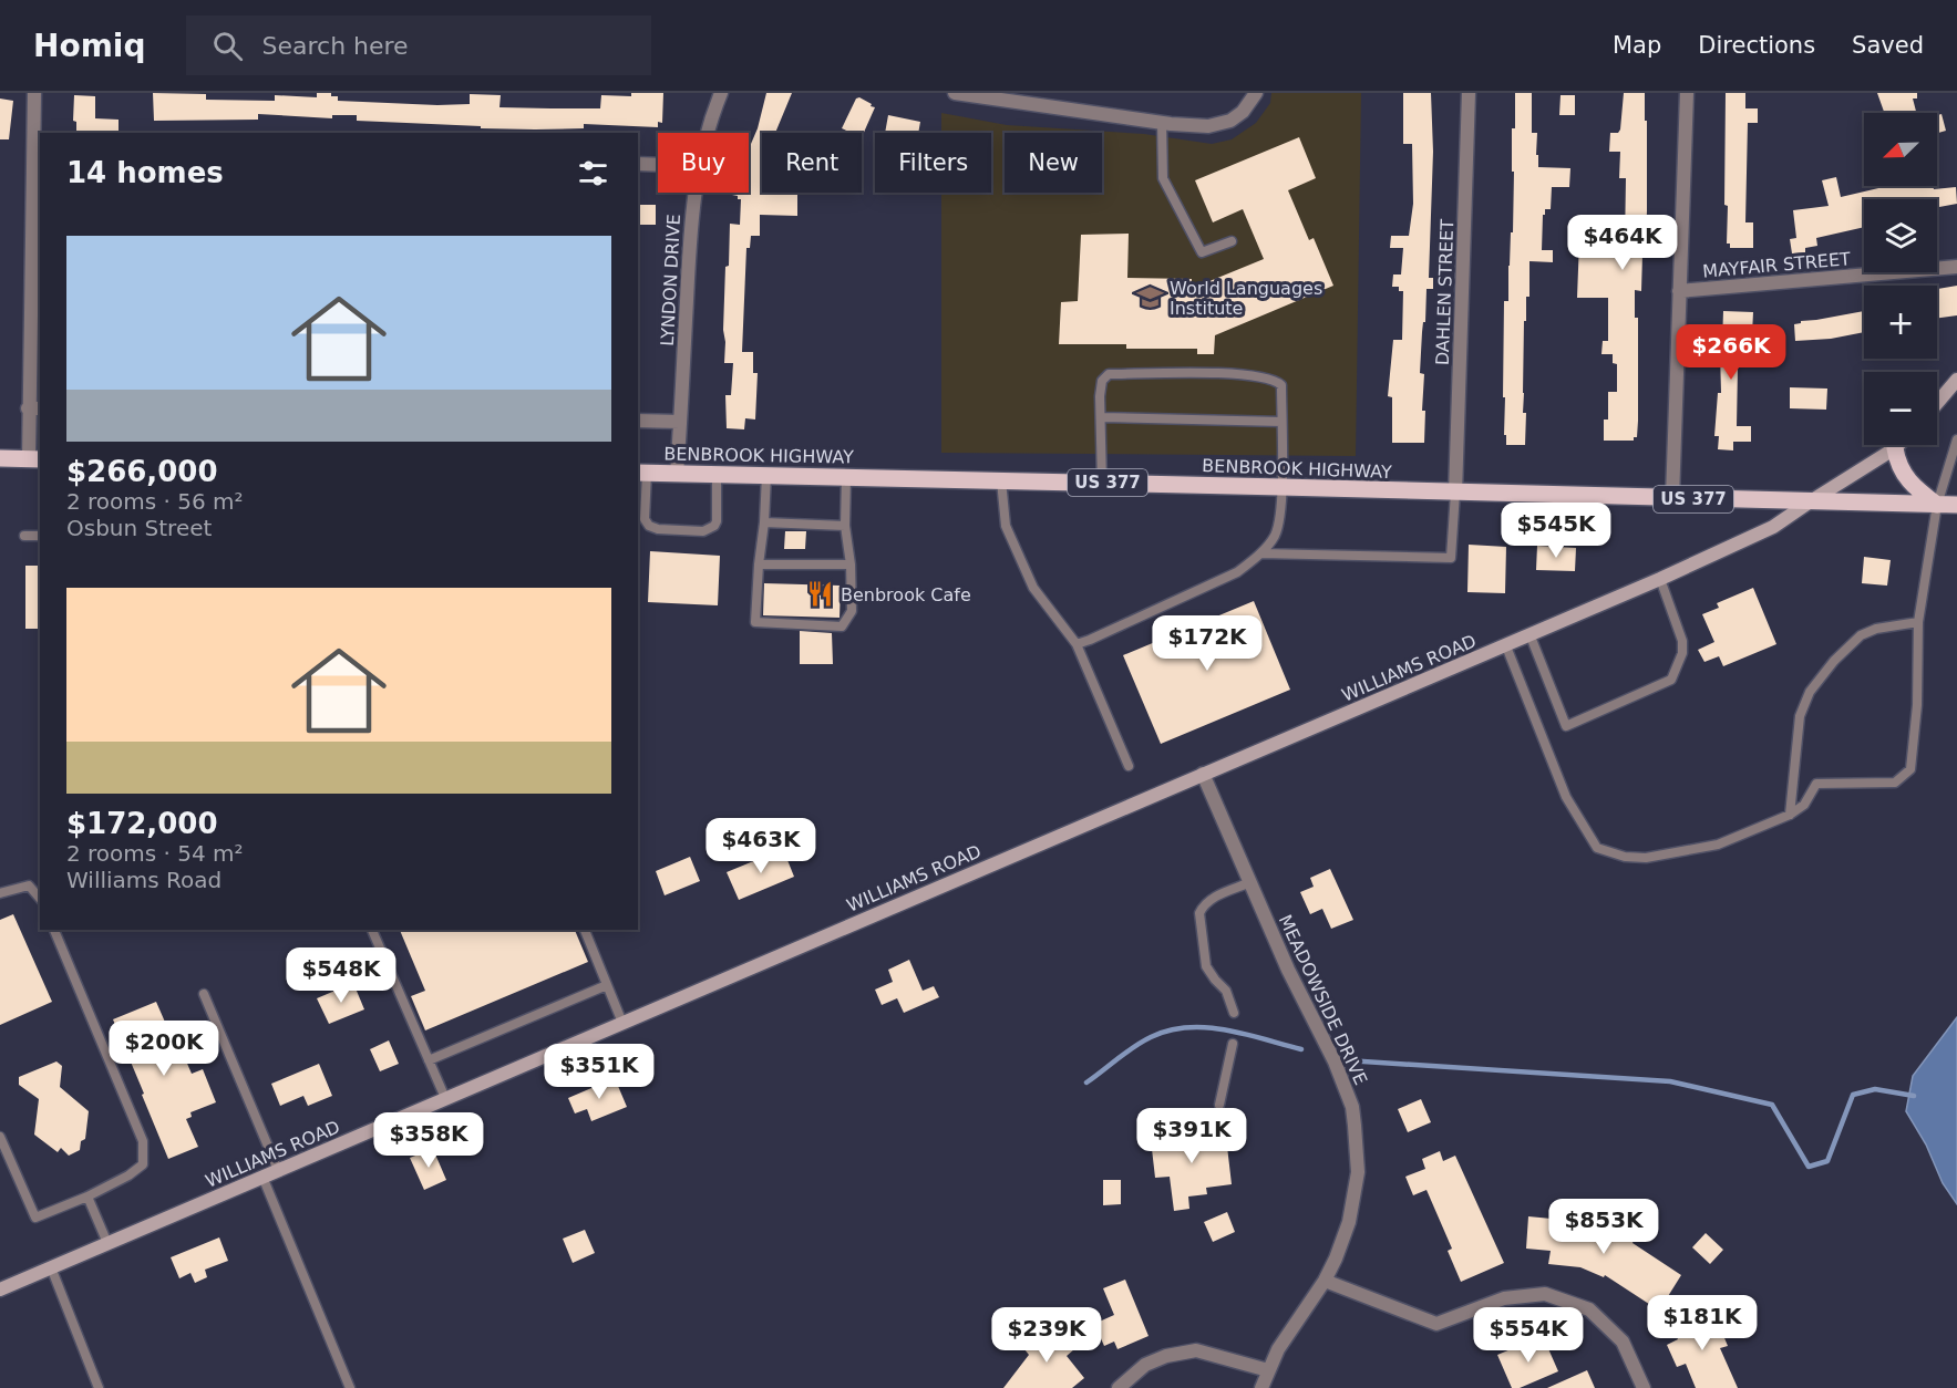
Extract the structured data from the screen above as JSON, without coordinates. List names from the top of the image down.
{
  "streets": {
    "main road": ["BENBROOK HIGHWAY", "US 377"],
    "street": [
      "MAYFAIR STREET",
      "LYNDON DRIVE",
      "DAHLEN STREET",
      "WILLIAMS ROAD",
      "MEADOWSIDE DRIVE"
    ]
  },
  "crossings": [
    ["LYNDON DRIVE", "BENBROOK HIGHWAY"],
    ["DAHLEN STREET", "BENBROOK HIGHWAY"],
    ["BENBROOK HIGHWAY", "WILLIAMS ROAD"],
    ["WILLIAMS ROAD", "MEADOWSIDE DRIVE"]
  ],
  "places": {
    "school or university": ["World Languages Institute"],
    "restaurant": ["Benbrook Cafe"]
  },
  "north": "bottom left",
  "page": {
    "header": "Homiq",
    "search": "Search here",
    "nav": ["Map", "Directions", "Saved"],
    "map_buttons": ["+", "−"],
    "chip": [
      "Buy",
      "Rent",
      "Filters",
      "New"
    ],
    "heading": "14 homes",
    "list": [
      {
        "name": "$266,000",
        "note": "2 rooms · 56 m² · Osbun Street"
      },
      {
        "name": "$172,000",
        "note": "2 rooms · 54 m² · Williams Road"
      }
    ],
    "price": [
      "$464K",
      "$266K",
      "$545K",
      "$172K",
      "$463K",
      "$548K",
      "$200K",
      "$351K",
      "$391K",
      "$358K",
      "$853K",
      "$181K",
      "$239K",
      "$554K"
    ]
  }
}
